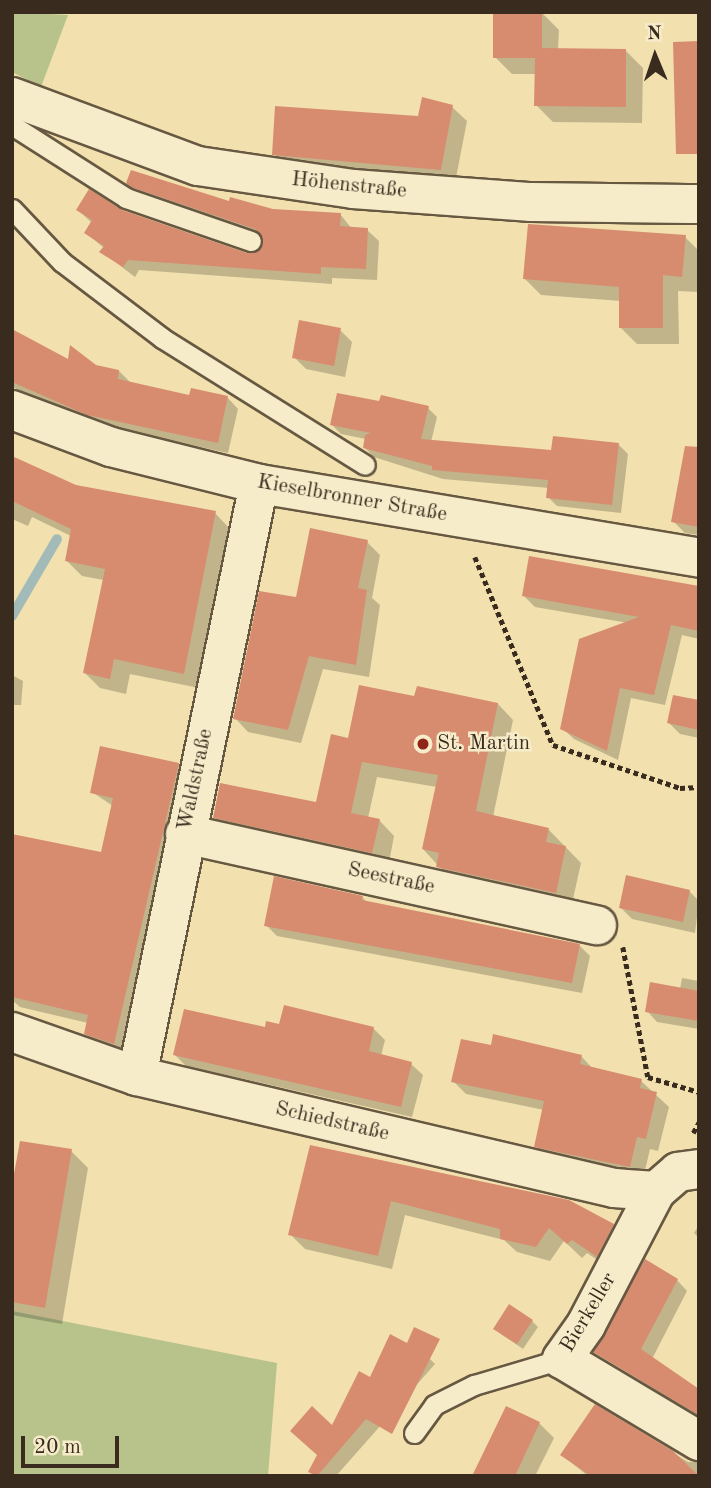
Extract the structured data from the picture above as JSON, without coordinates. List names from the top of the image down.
{
  "streets": {
    "street": [
      "Höhenstraße",
      "Kieselbronner Straße",
      "Waldstraße",
      "Seestraße",
      "Schiedstraße",
      "Bierkeller"
    ]
  },
  "crossings": [
    ["Kieselbronner Straße", "Waldstraße"],
    ["Waldstraße", "Seestraße"],
    ["Waldstraße", "Schiedstraße"],
    ["Schiedstraße", "Bierkeller"]
  ],
  "places": ["St. Martin"],
  "scale_bar": "20 m",
  "north": "top"
}
